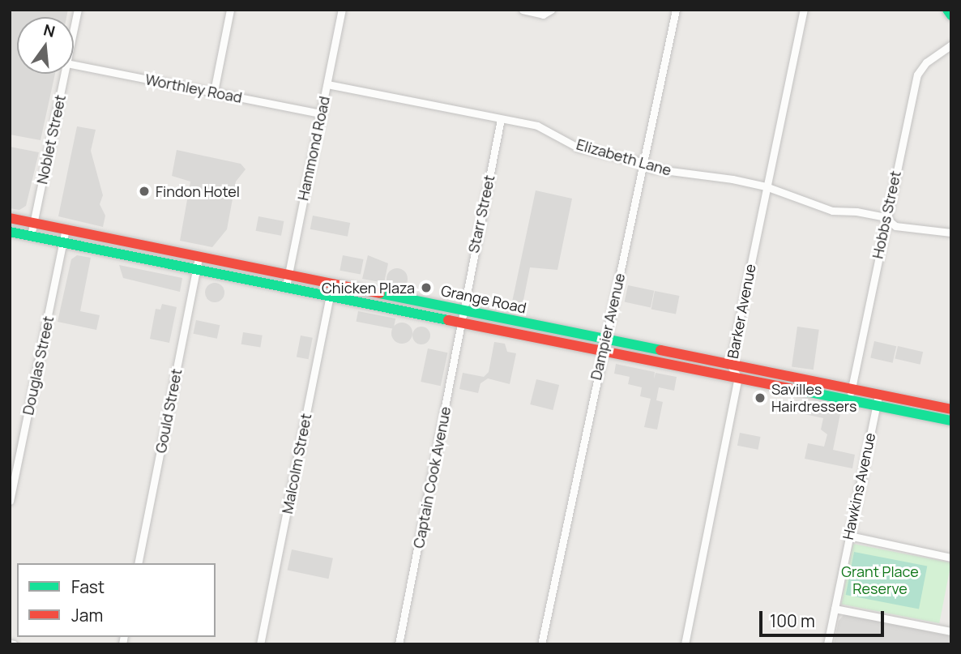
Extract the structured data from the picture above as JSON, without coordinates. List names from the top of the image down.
{
  "streets": {
    "main road": ["Grange Road"],
    "street": [
      "Worthley Road",
      "Noblet Street",
      "Hammond Road",
      "Elizabeth Lane",
      "Starr Street",
      "Hobbs Street",
      "Barker Avenue",
      "Dampier Avenue",
      "Douglas Street",
      "Gould Street",
      "Malcolm Street",
      "Captain Cook Avenue",
      "Hawkins Avenue"
    ]
  },
  "crossings": [
    ["Worthley Road", "Hammond Road"],
    ["Noblet Street", "Grange Road"],
    ["Hammond Road", "Elizabeth Lane"],
    ["Hammond Road", "Grange Road"],
    ["Elizabeth Lane", "Starr Street"],
    ["Elizabeth Lane", "Hobbs Street"],
    ["Elizabeth Lane", "Barker Avenue"],
    ["Elizabeth Lane", "Dampier Avenue"],
    ["Starr Street", "Grange Road"],
    ["Starr Street", "Captain Cook Avenue"],
    ["Hobbs Street", "Grange Road"],
    ["Grange Road", "Barker Avenue"],
    ["Grange Road", "Dampier Avenue"],
    ["Grange Road", "Douglas Street"],
    ["Grange Road", "Gould Street"],
    ["Grange Road", "Malcolm Street"],
    ["Grange Road", "Captain Cook Avenue"],
    ["Grange Road", "Hawkins Avenue"]
  ],
  "parks": ["Grant Place Reserve"],
  "places": ["Findon Hotel", "Chicken Plaza", "Savilles Hairdressers"],
  "legend": ["Fast", "Jam"],
  "scale_bar": "100 m",
  "north": "top"
}
